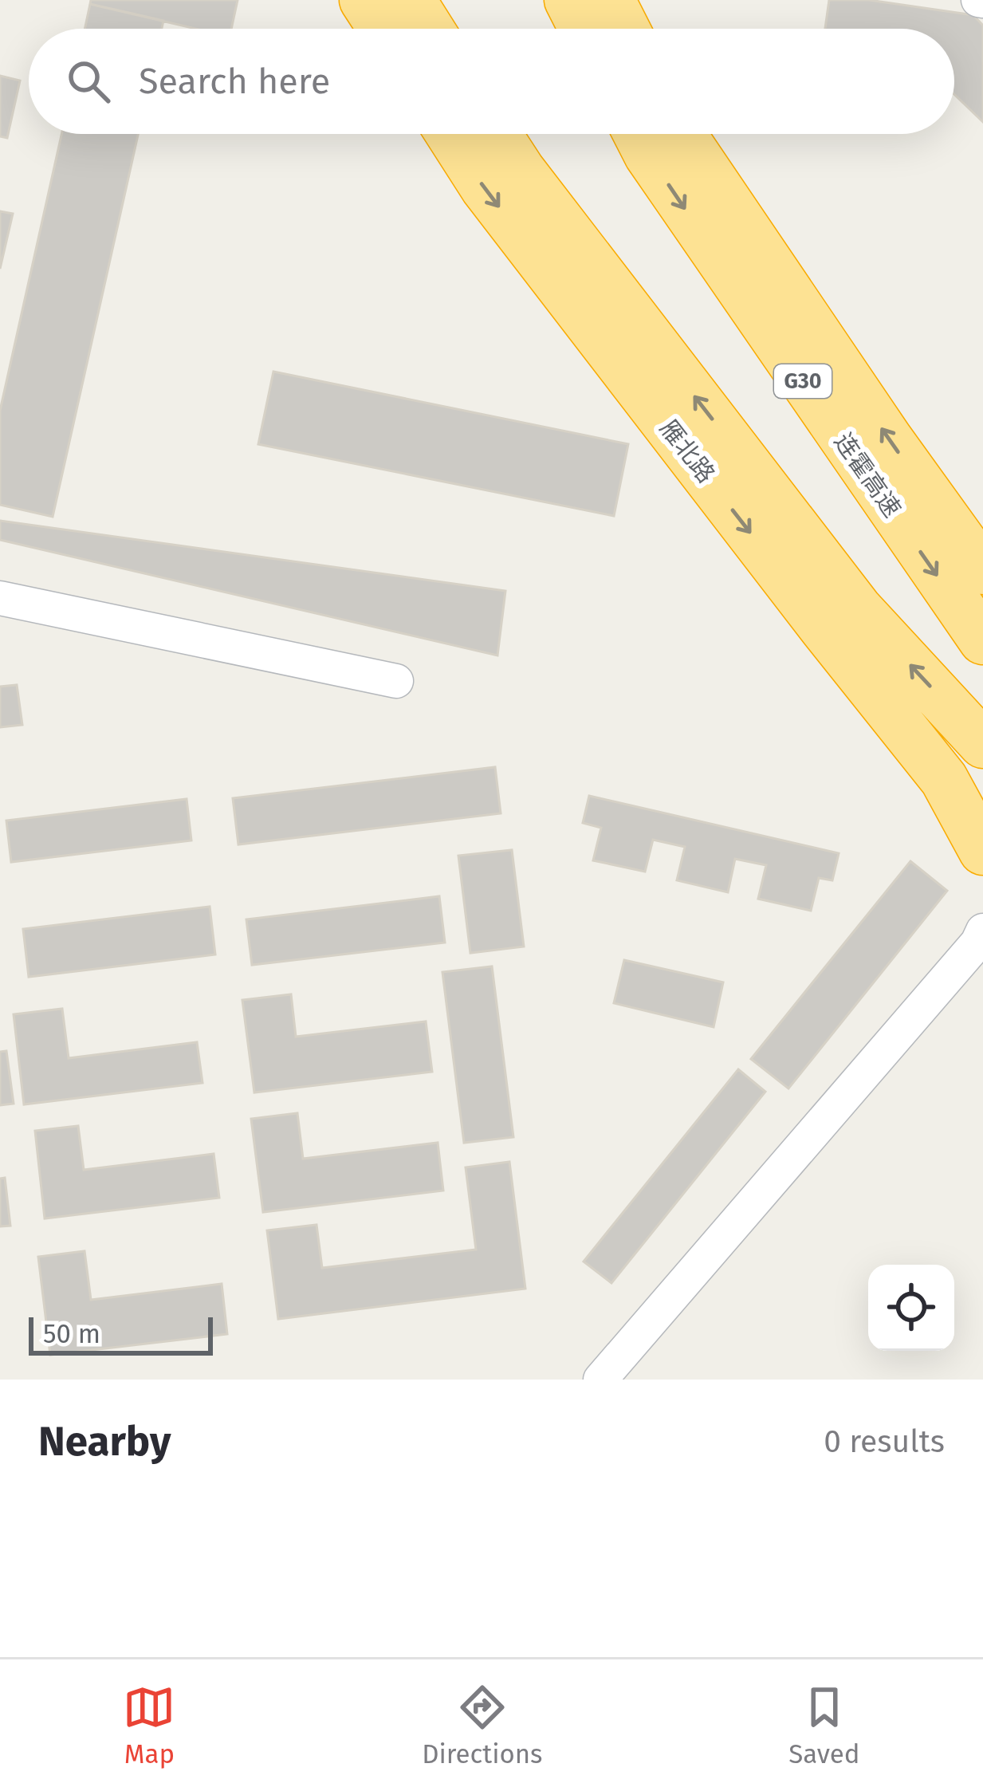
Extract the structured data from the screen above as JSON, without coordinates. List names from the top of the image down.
{
  "streets": {
    "highway": ["G30", "雁北路", "连霍高速"]
  },
  "scale_bar": "50 m",
  "page": {
    "search": "Search here",
    "scale": "50 m",
    "heading": ["Nearby", "0 results"],
    "nav": ["Map", "Directions", "Saved"]
  }
}
